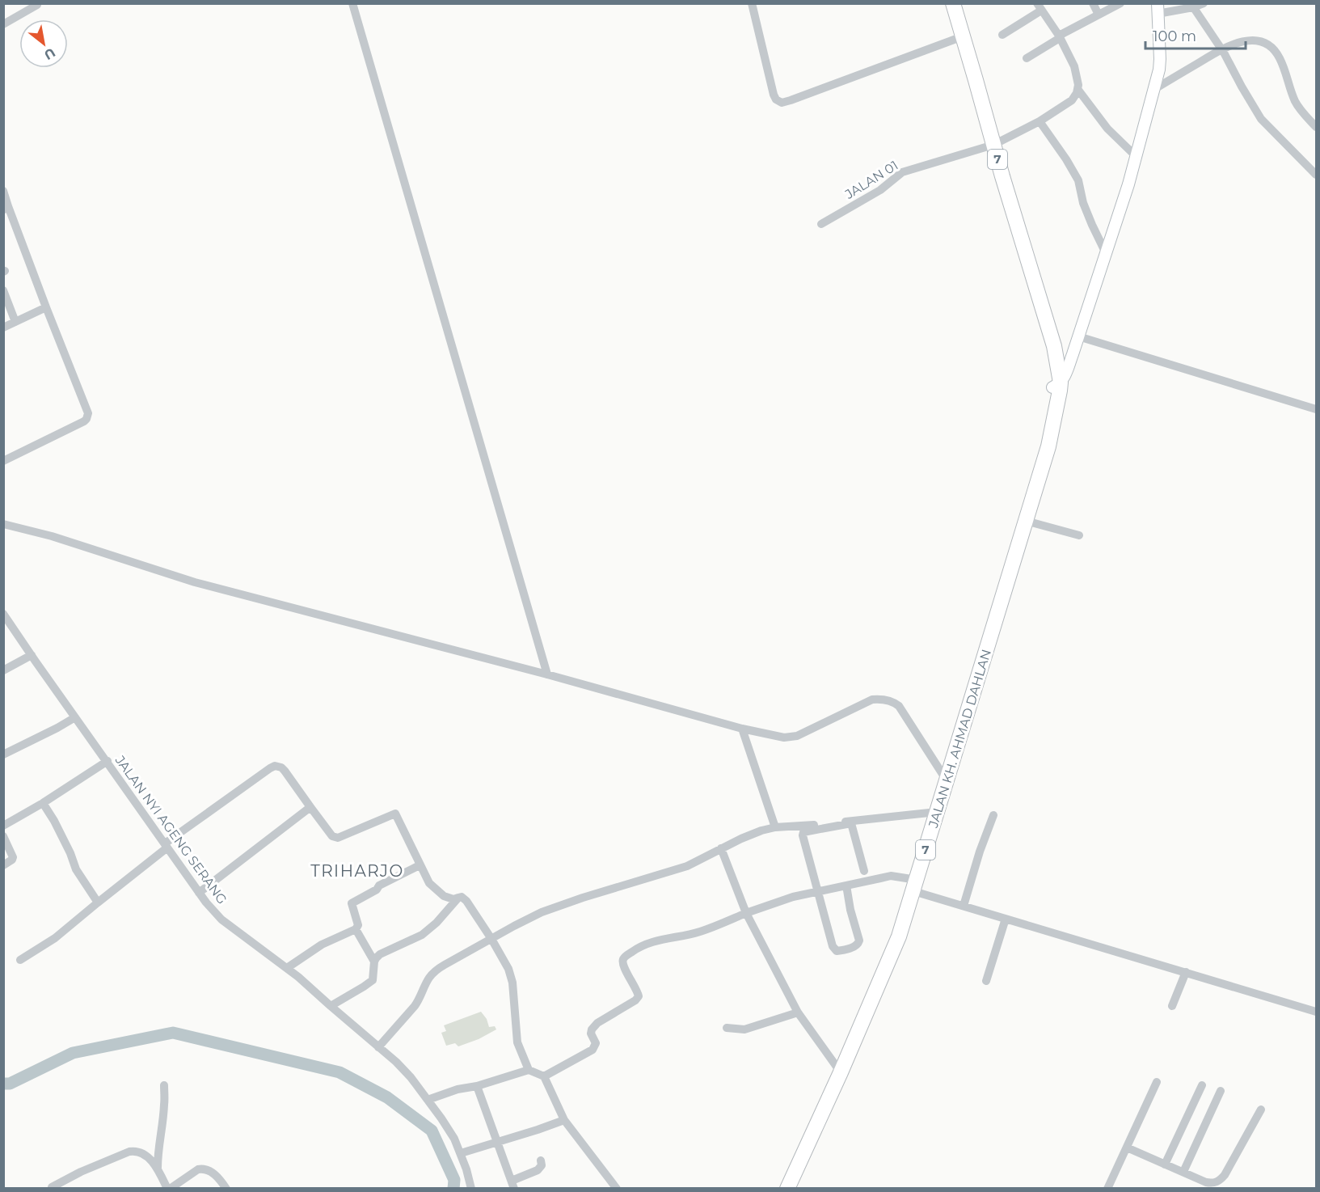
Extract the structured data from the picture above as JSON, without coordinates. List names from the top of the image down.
{
  "streets": {
    "highway": ["7", "JALAN KH. AHMAD DAHLAN"],
    "street": ["JALAN 01", "JALAN NYI AGENG SERANG"]
  },
  "crossings": [
    ["JALAN 01", "JALAN KH. AHMAD DAHLAN"]
  ],
  "districts": ["TRIHARJO"],
  "scale_bar": "100 m",
  "north": "bottom right"
}
